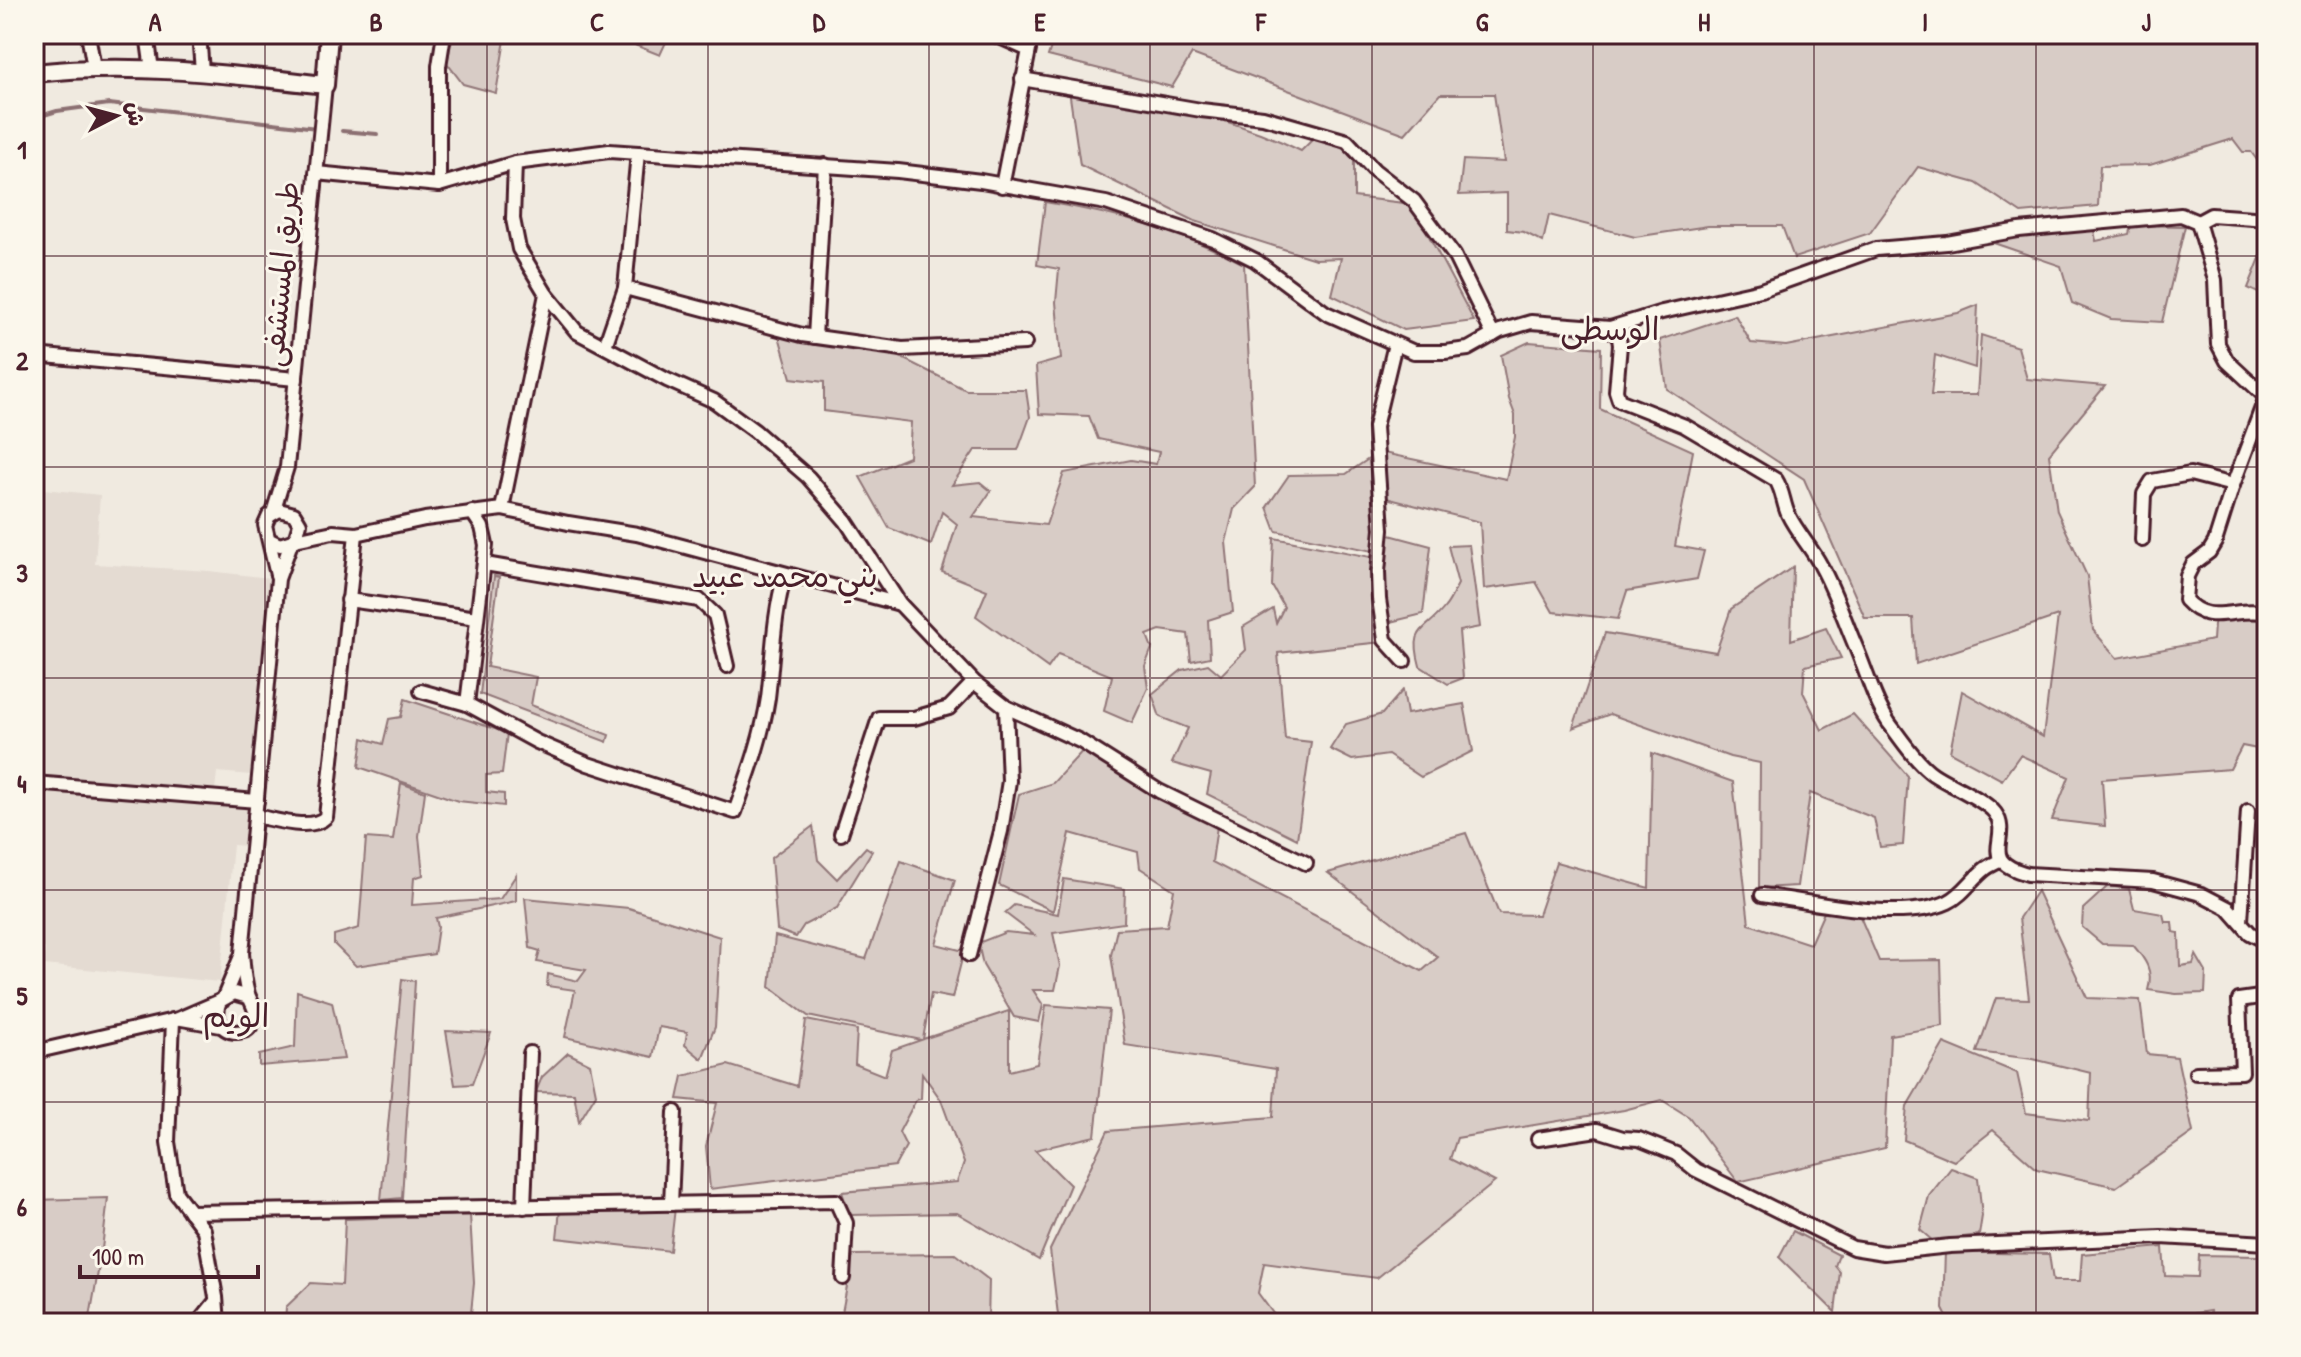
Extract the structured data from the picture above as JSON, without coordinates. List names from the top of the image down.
{
  "streets": {
    "street": ["طريق المستشفى"]
  },
  "districts": ["الوسطى", "بني محمد عبيد", "الويم"],
  "scale_bar": "100 m",
  "north": "right",
  "grid": {
    "columns": [
      "A",
      "B",
      "C",
      "D",
      "E",
      "F",
      "G",
      "H",
      "I",
      "J"
    ],
    "rows": [
      "1",
      "2",
      "3",
      "4",
      "5",
      "6"
    ]
  }
}
